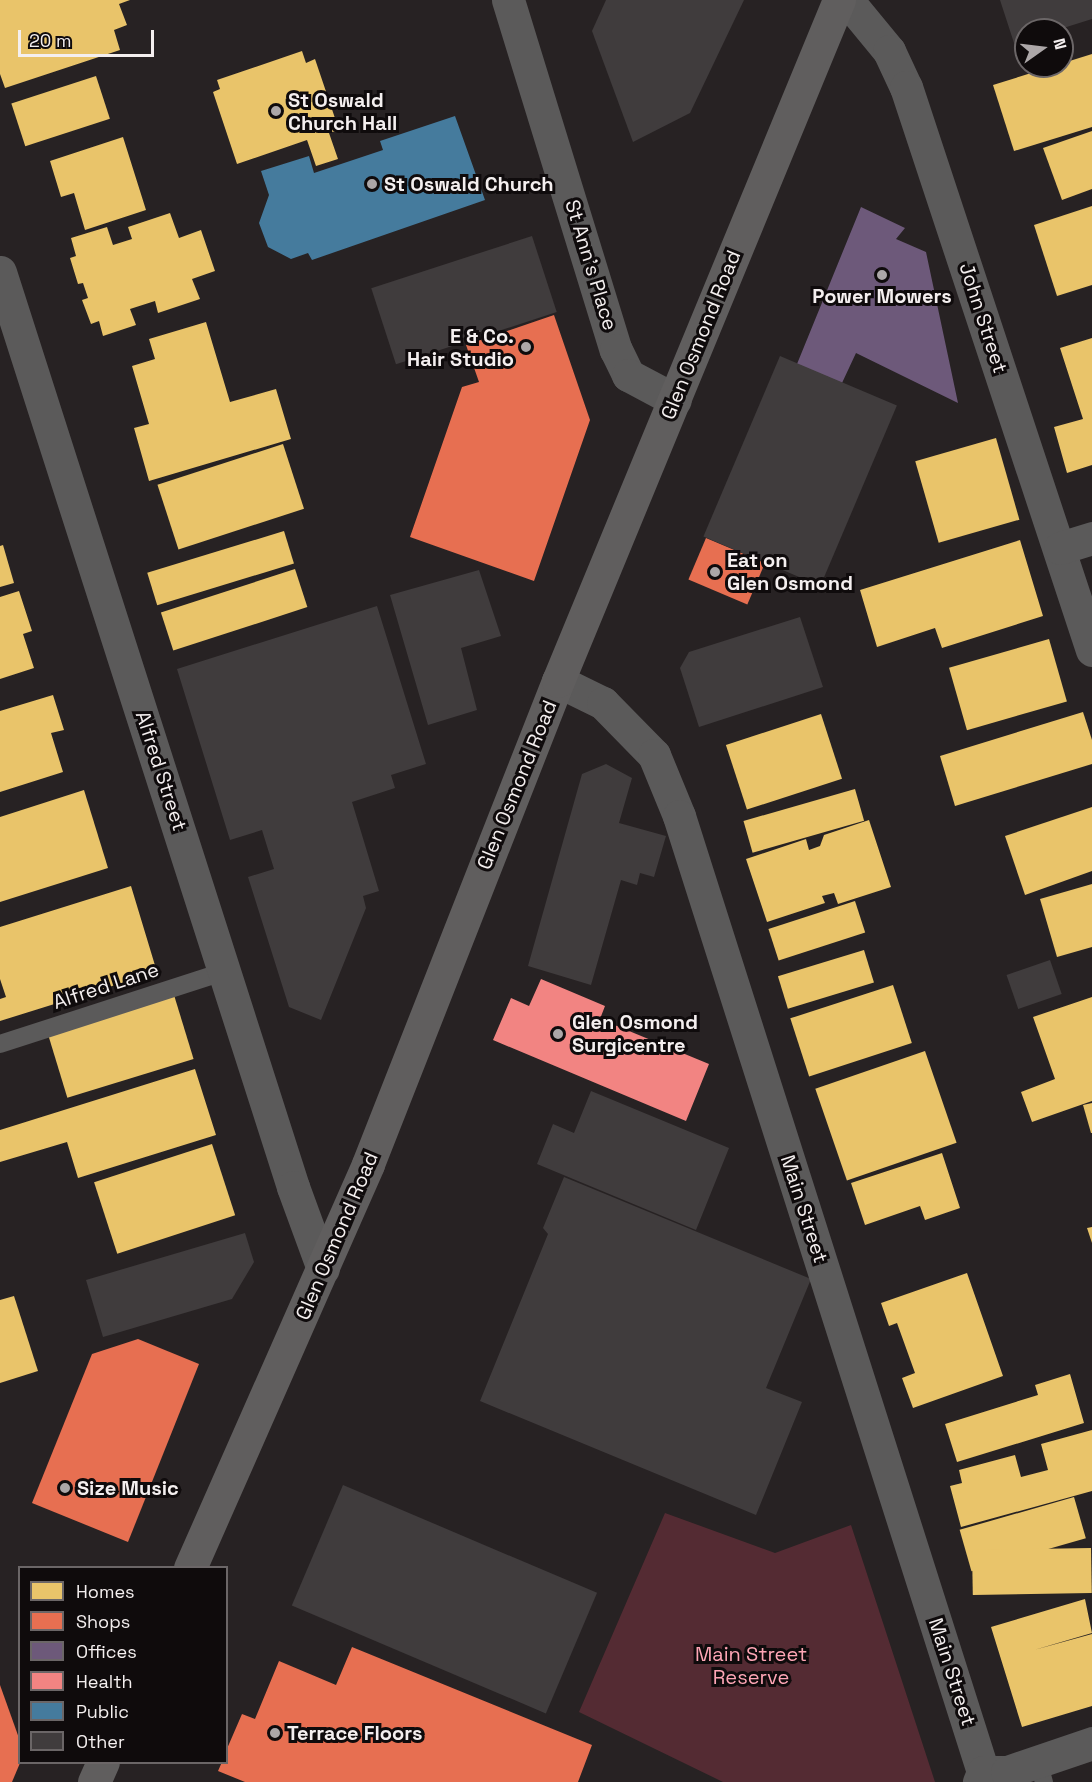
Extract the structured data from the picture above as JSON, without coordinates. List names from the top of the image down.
{
  "streets": {
    "highway": ["Glen Osmond Road"],
    "street": [
      "St Ann's Place",
      "John Street",
      "Alfred Street",
      "Main Street"
    ],
    "lane": ["Alfred Lane"]
  },
  "crossings": [
    ["St Ann's Place", "Glen Osmond Road"],
    ["Glen Osmond Road", "Alfred Street"],
    ["Glen Osmond Road", "Main Street"],
    ["Alfred Street", "Alfred Lane"]
  ],
  "parks": ["Main Street Reserve"],
  "places": [
    "St Oswald Church Hall",
    "St Oswald Church",
    "Power Mowers",
    "E & Co. Hair Studio",
    "Eat on Glen Osmond",
    "Glen Osmond Surgicentre",
    "Size Music",
    "Terrace Floors"
  ],
  "legend": [
    "Homes",
    "Shops",
    "Offices",
    "Health",
    "Public",
    "Other"
  ],
  "scale_bar": "20 m",
  "north": "right"
}
